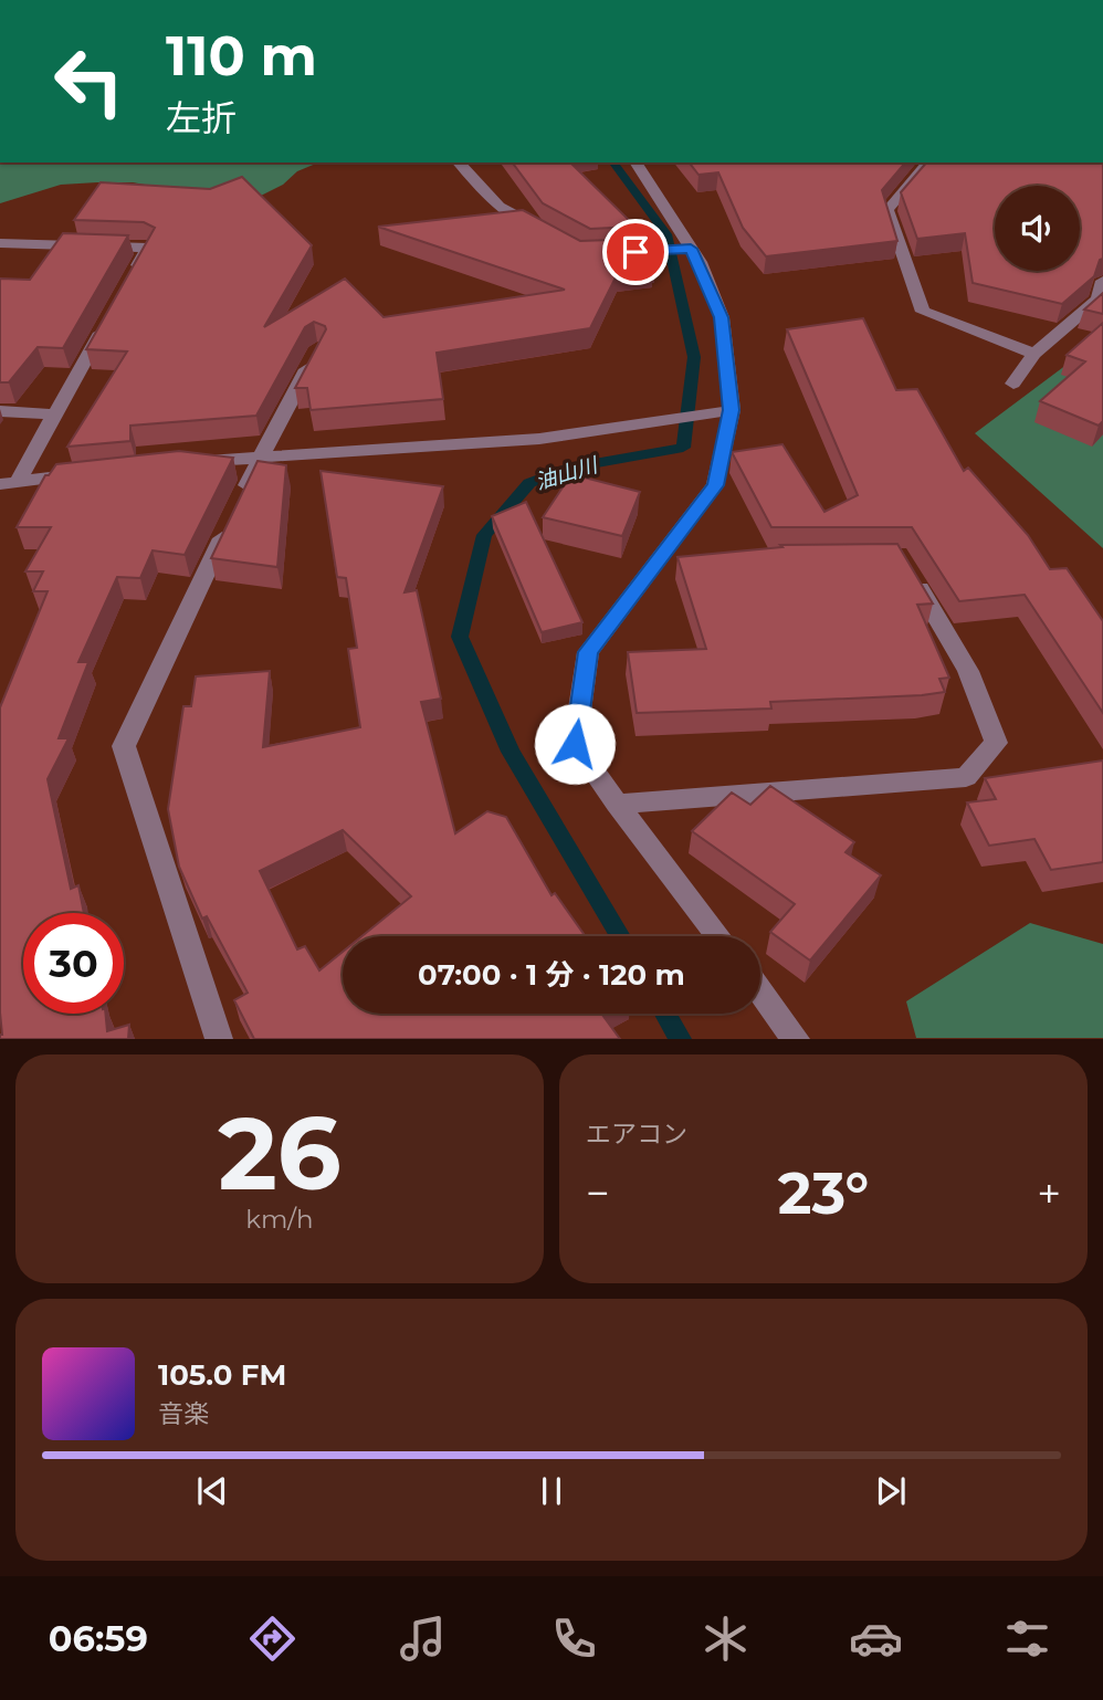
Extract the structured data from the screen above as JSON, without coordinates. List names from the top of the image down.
{
  "water": ["油山川"],
  "page": {
    "turn": ["110 m", "左折"],
    "limit": "30",
    "trip": "07:00 · 1 分 · 120 m",
    "tile": [
      ["26", "km/h"],
      "エアコン"
    ],
    "heat": ["−", "23°", "+"],
    "song": ["105.0 FM", "音楽"],
    "tabs": "06:59"
  }
}
